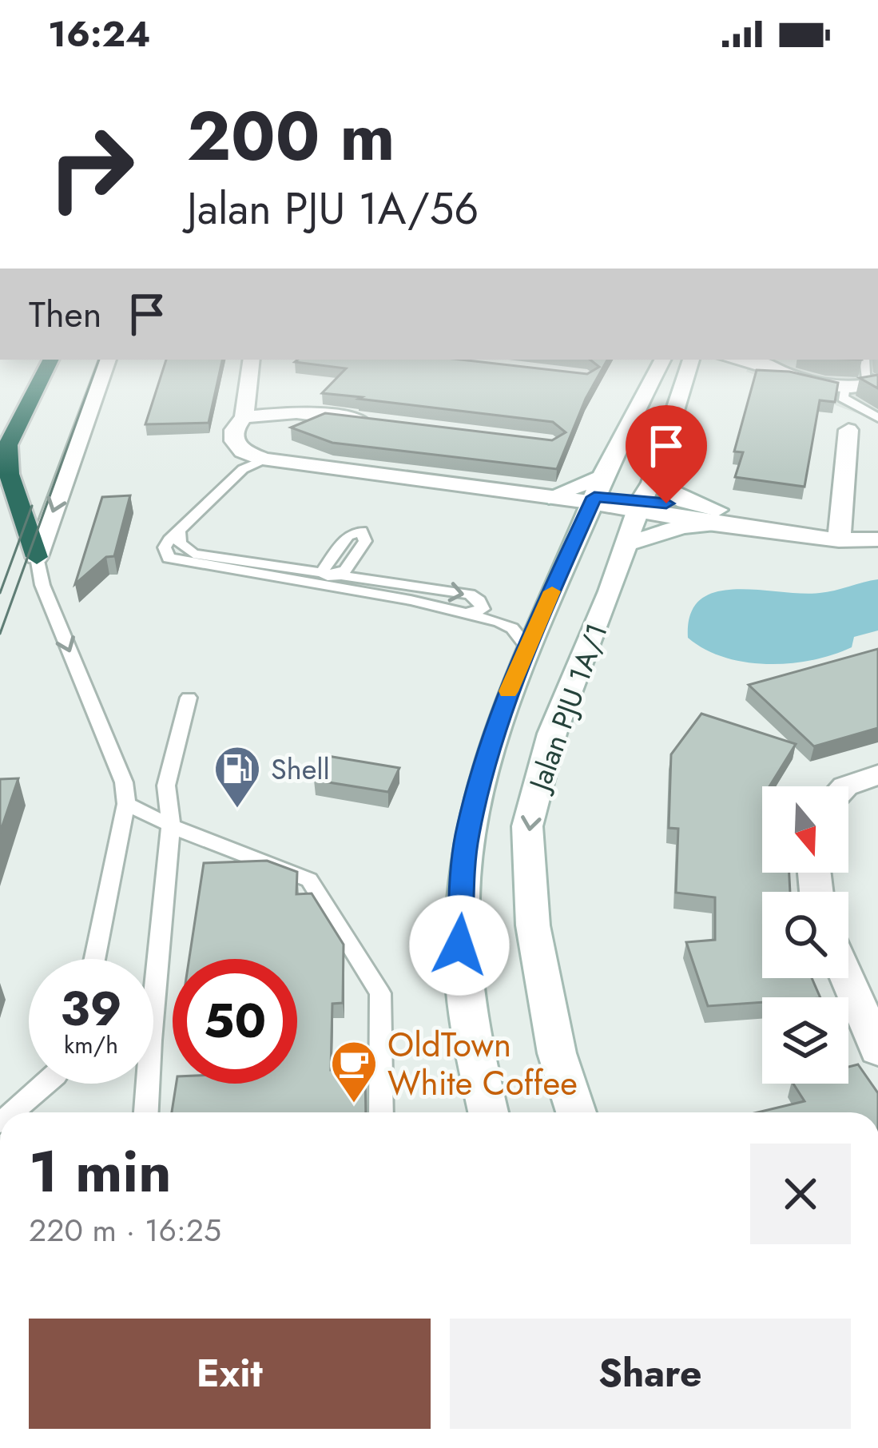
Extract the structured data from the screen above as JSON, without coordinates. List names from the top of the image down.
{
  "streets": {
    "main road": ["Jalan PJU 1A/1"]
  },
  "places": {
    "fuel station": ["Shell"],
    "cafe": ["OldTown White Coffee"]
  },
  "north": "bottom",
  "page": {
    "status": "16:24",
    "turn": ["200 m", "Jalan PJU 1A/56"],
    "then": "Then",
    "speed": "39 km/h",
    "limit": "50",
    "heading": ["1 min", "220 m · 16:25"],
    "buttons": ["Exit", "Share"]
  }
}
